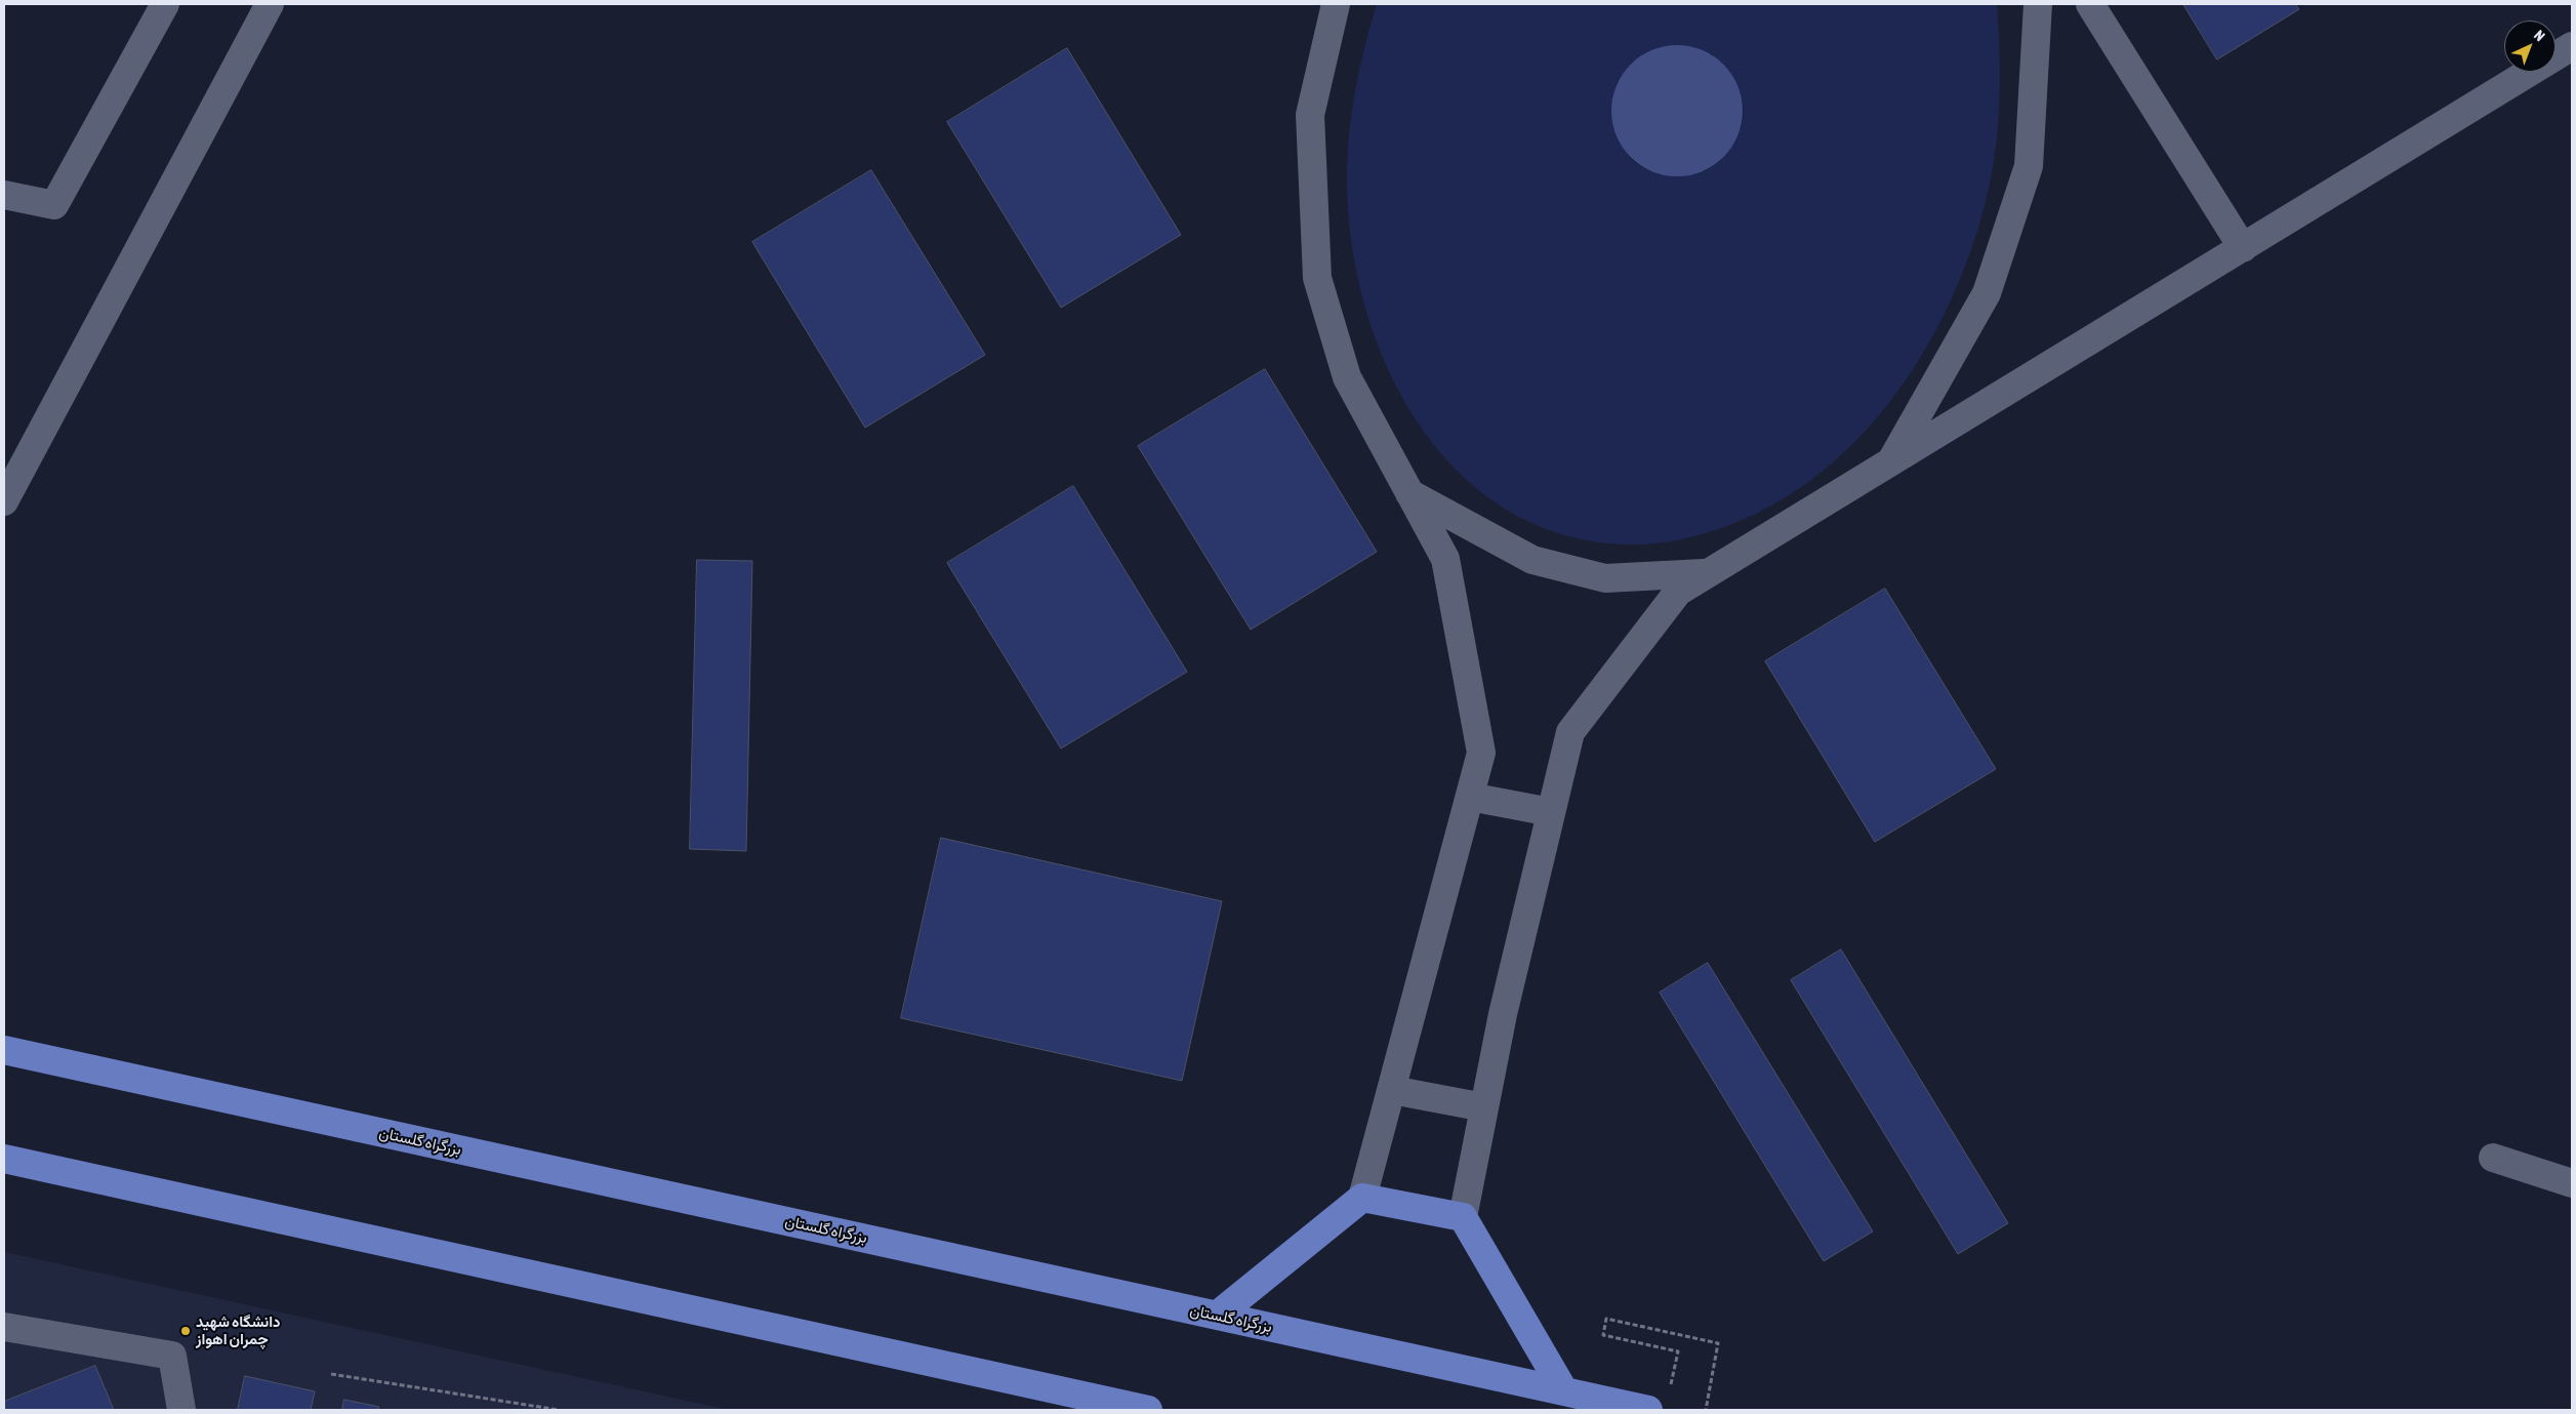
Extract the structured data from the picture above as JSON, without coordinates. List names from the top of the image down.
{
  "streets": {
    "highway": ["بزرگراه گلستان"]
  },
  "places": ["دانشگاه شهید چمران اهواز"],
  "north": "top right"
}
